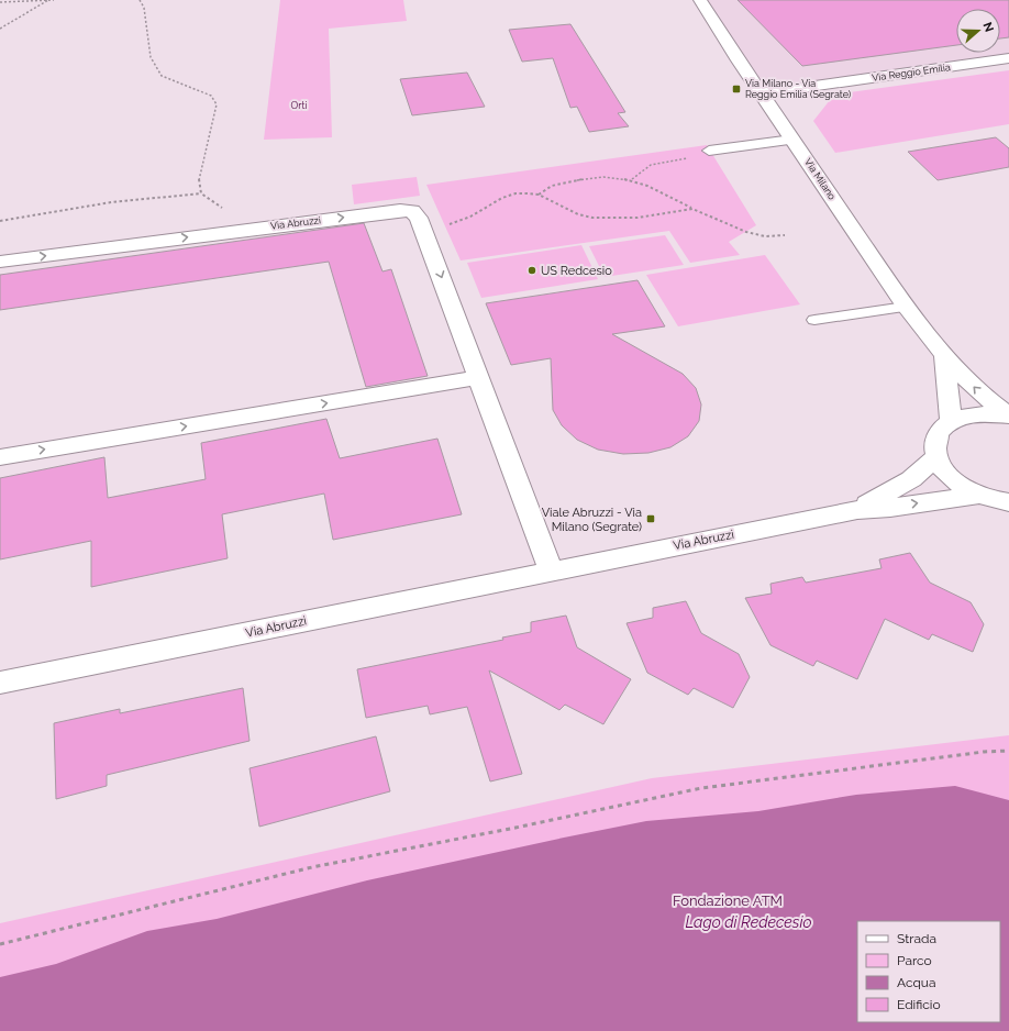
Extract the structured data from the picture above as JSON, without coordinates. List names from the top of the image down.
{
  "streets": {
    "street": ["Via Reggio Emilia", "Via Milano", "Via Abruzzi"]
  },
  "crossings": [
    ["Via Reggio Emilia", "Via Milano"]
  ],
  "water": ["Lago di Redecesio"],
  "parks": ["Orti", "Fondazione ATM"],
  "places": {
    "transit": ["Via Milano - Via Reggio Emilia (Segrate)", "Viale Abruzzi - Via Milano (Segrate)"],
    "other": ["US Redcesio"]
  },
  "legend": [
    "Strada",
    "Parco",
    "Acqua",
    "Edificio"
  ],
  "north": "right"
}
